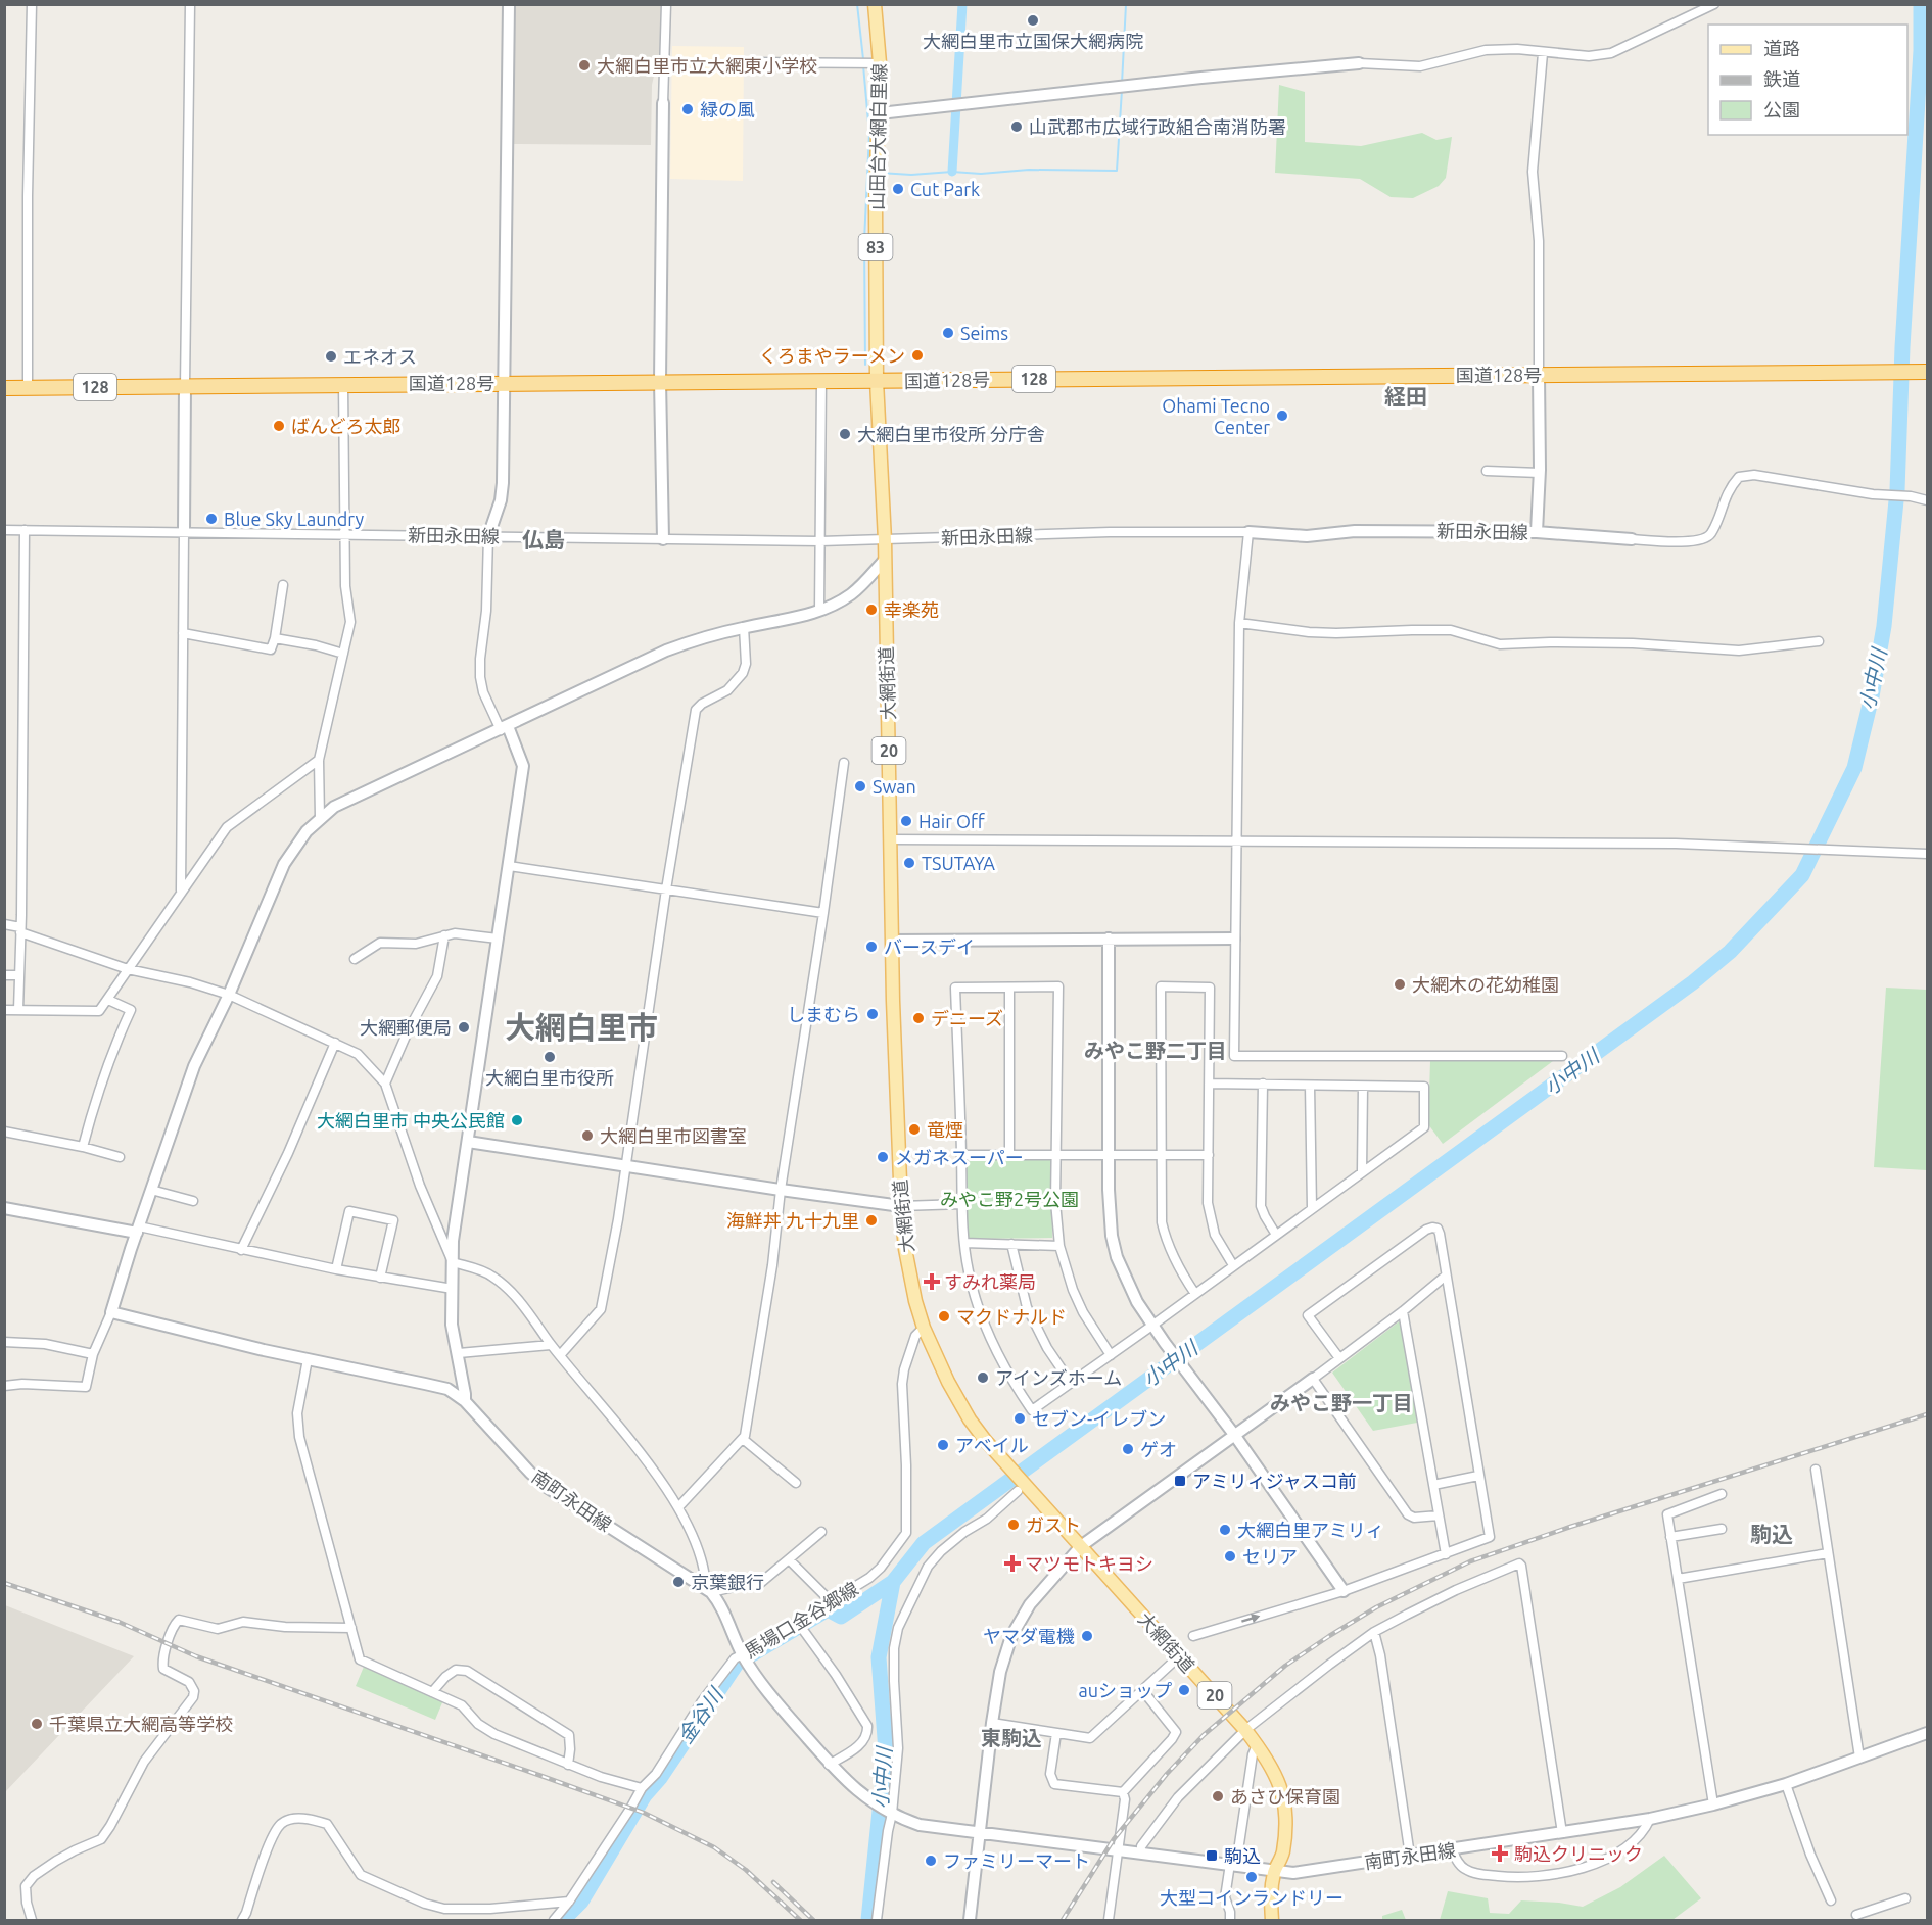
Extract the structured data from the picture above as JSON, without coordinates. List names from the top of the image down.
{
  "streets": {
    "highway": ["国道128号", "128"],
    "main road": [
      "山田台大網白里線",
      "83",
      "大網街道",
      "20"
    ],
    "street": ["新田永田線", "南町永田線", "馬場口金谷郷線"]
  },
  "crossings": [
    ["山田台大網白里線", "国道128号"],
    ["山田台大網白里線", "大網街道"],
    ["国道128号", "大網街道"],
    ["新田永田線", "大網街道"],
    ["大網街道", "南町永田線"],
    ["大網街道", "馬場口金谷郷線"],
    ["南町永田線", "馬場口金谷郷線"]
  ],
  "districts": [
    "経田",
    "仏島",
    "大網白里市",
    "みやこ野二丁目",
    "みやこ野一丁目",
    "駒込",
    "東駒込"
  ],
  "water": ["小中川", "金谷川"],
  "parks": ["みやこ野2号公園"],
  "places": {
    "other": [
      "大網白里市立国保大網病院",
      "大網白里市立大網東小学校",
      "緑の風",
      "山武郡市広域行政組合南消防署",
      "Cut Park",
      "Seims",
      "くろまやラーメン",
      "エネオス",
      "Ohami Tecno Center",
      "ばんどろ太郎",
      "大網白里市役所 分庁舎",
      "Blue Sky Laundry",
      "幸楽苑",
      "Swan",
      "Hair Off",
      "TSUTAYA",
      "バースデイ",
      "大網木の花幼稚園",
      "しまむら",
      "デニーズ",
      "大網郵便局",
      "大網白里市役所",
      "大網白里市 中央公民館",
      "竜煙",
      "大網白里市図書室",
      "メガネスーパー",
      "海鮮丼 九十九里",
      "マクドナルド",
      "アインズホーム",
      "セブン-イレブン",
      "アベイル",
      "ゲオ",
      "ガスト",
      "大網白里アミリィ",
      "セリア",
      "京葉銀行",
      "ヤマダ電機",
      "auショップ",
      "千葉県立大網高等学校",
      "あさひ保育園",
      "ファミリーマート",
      "大型コインランドリー"
    ],
    "health": ["すみれ薬局", "マツモトキヨシ", "駒込クリニック"],
    "transit": ["アミリィジャスコ前", "駒込"]
  },
  "legend": ["道路", "鉄道", "公園"]
}
